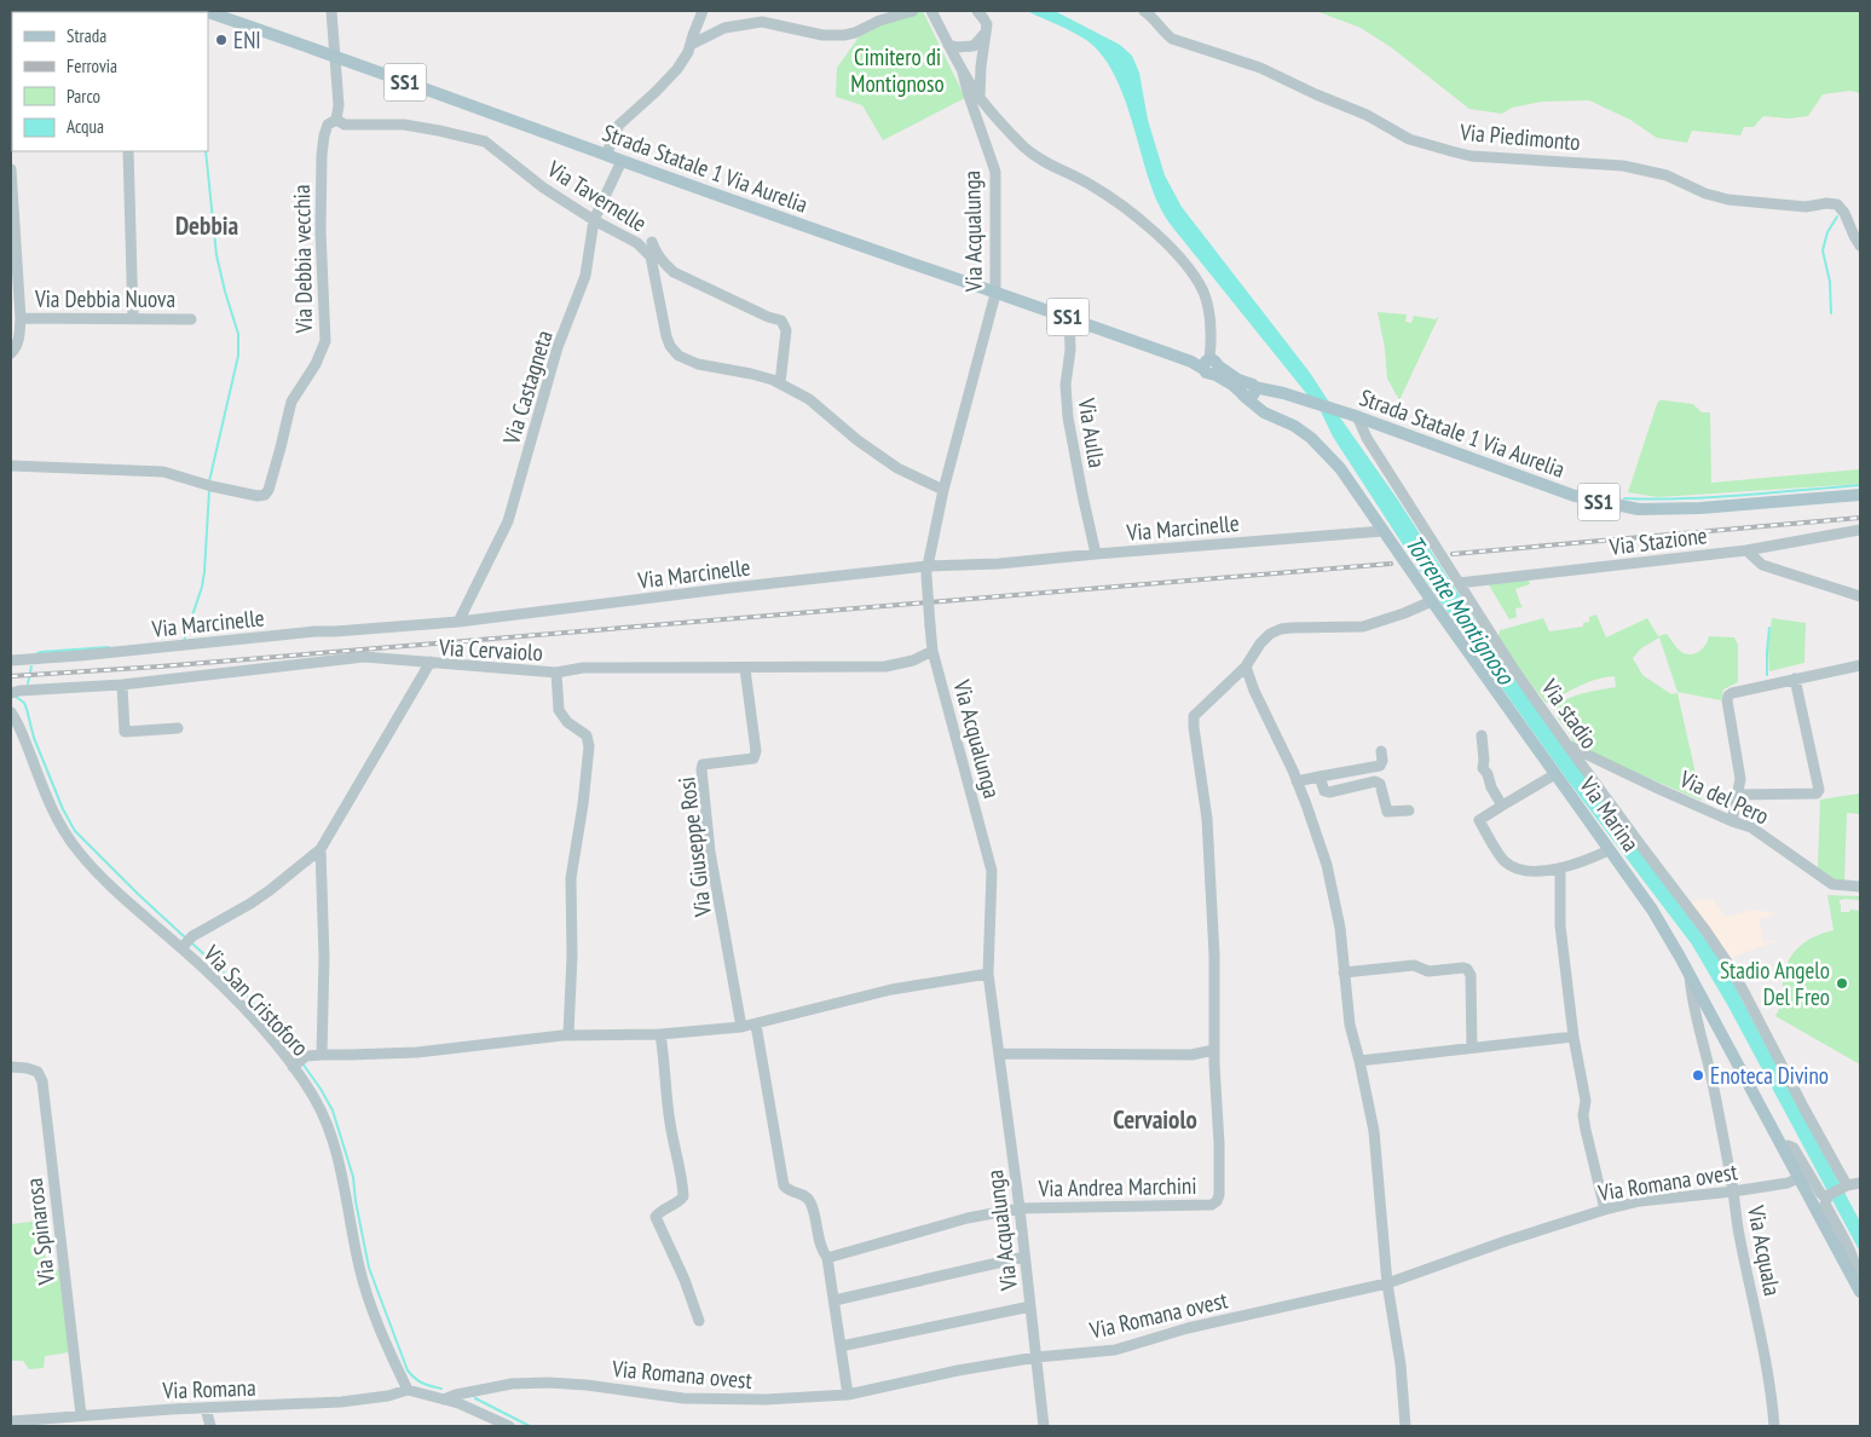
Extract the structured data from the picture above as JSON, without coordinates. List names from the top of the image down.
{
  "streets": {
    "main road": ["SS1", "Strada Statale 1 Via Aurelia", "Via Marina"],
    "street": [
      "Via Piedimonto",
      "Via Tavernelle",
      "Via Acqualunga",
      "Via Debbia vecchia",
      "Via Debbia Nuova",
      "Via Castagneta",
      "Via Aulla",
      "Via Marcinelle",
      "Via Stazione",
      "Via Cervaiolo",
      "Via stadio",
      "Via del Pero",
      "Via Giuseppe Rosi",
      "Via San Cristoforo",
      "Via Romana ovest",
      "Via Andrea Marchini",
      "Via Spinarosa",
      "Via Acquala",
      "Via Romana"
    ]
  },
  "crossings": [
    ["Strada Statale 1 Via Aurelia", "Via Acqualunga"],
    ["Strada Statale 1 Via Aurelia", "Via Castagneta"],
    ["Strada Statale 1 Via Aurelia", "Via Aulla"],
    ["Strada Statale 1 Via Aurelia", "Via stadio"],
    ["Strada Statale 1 Via Aurelia", "Via Marina"],
    ["Via Tavernelle", "Via Acqualunga"],
    ["Via Tavernelle", "Via Debbia vecchia"],
    ["Via Tavernelle", "Via Castagneta"],
    ["Via Acqualunga", "Via Marcinelle"],
    ["Via Acqualunga", "Via Cervaiolo"],
    ["Via Acqualunga", "Via Romana ovest"],
    ["Via Acqualunga", "Via Andrea Marchini"],
    ["Via Castagneta", "Via Marcinelle"],
    ["Via Aulla", "Via Marcinelle"],
    ["Via Marcinelle", "Via Marina"],
    ["Via Stazione", "Via stadio"],
    ["Via Cervaiolo", "Via Giuseppe Rosi"],
    ["Via Cervaiolo", "Via San Cristoforo"],
    ["Via stadio", "Via del Pero"],
    ["Via Marina", "Via Romana ovest"],
    ["Via Marina", "Via Acquala"],
    ["Via San Cristoforo", "Via Romana"],
    ["Via Romana ovest", "Via Acquala"],
    ["Via Spinarosa", "Via Romana"]
  ],
  "districts": ["Debbia", "Cervaiolo"],
  "water": ["Torrente Montignoso"],
  "parks": ["Cimitero di Montignoso"],
  "places": ["ENI", "Stadio Angelo Del Freo", "Enoteca Divino"],
  "legend": [
    "Strada",
    "Ferrovia",
    "Parco",
    "Acqua"
  ]
}
